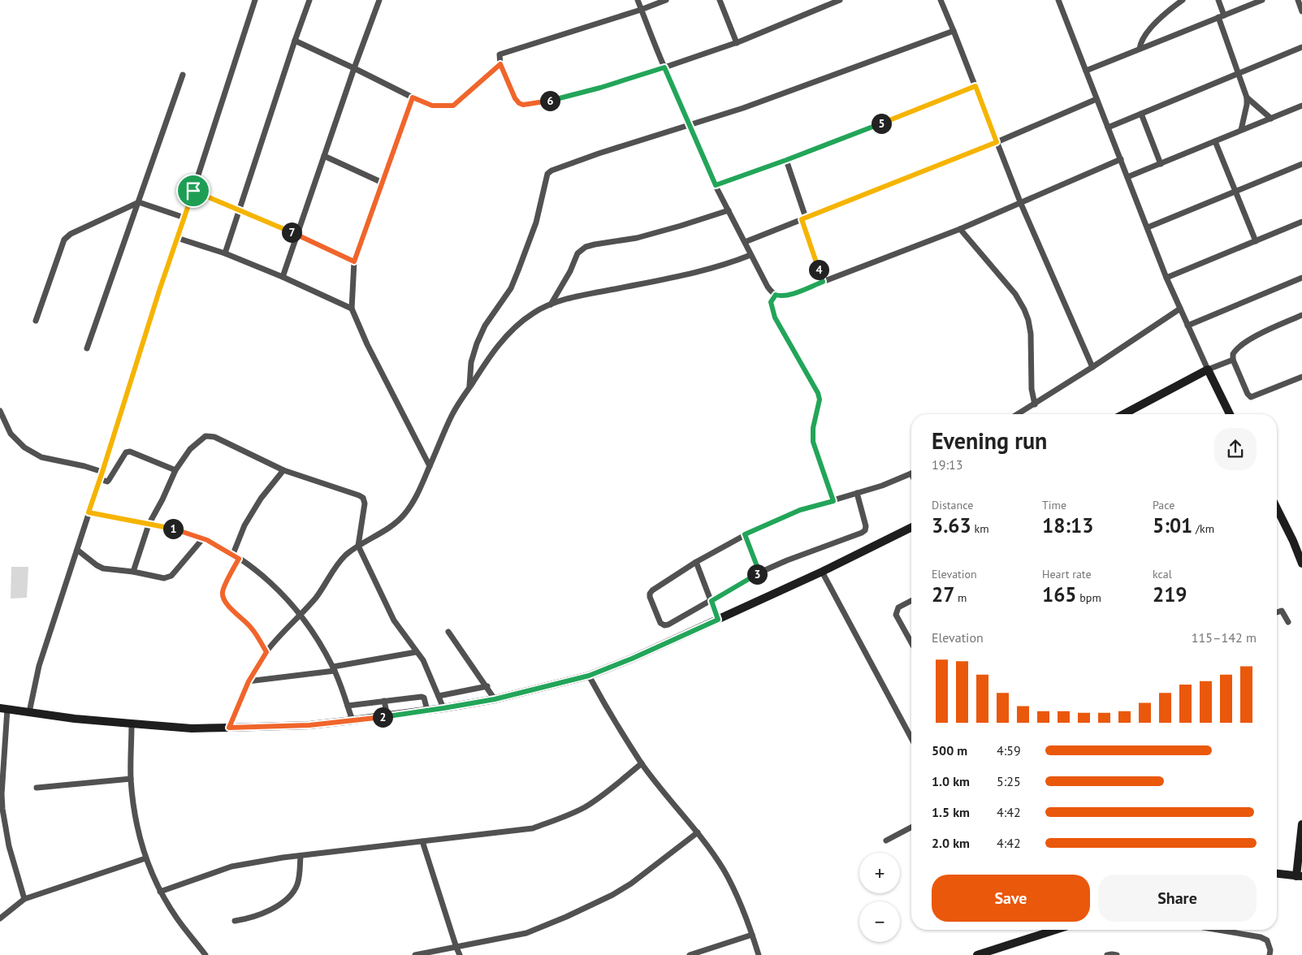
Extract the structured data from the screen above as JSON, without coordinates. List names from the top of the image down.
{
  "page": {
    "pins": [
      "6",
      "5",
      "7",
      "4",
      "1",
      "3",
      "2"
    ],
    "heading": ["Evening run", "19:13"],
    "stats": [
      ["Distance", "3.63 km"],
      ["Time", "18:13"],
      ["Pace", "5:01 /km"],
      ["Elevation", "27 m"],
      ["Heart rate", "165 bpm"],
      ["kcal", "219"]
    ],
    "chart": ["Elevation", "115–142 m"],
    "list": [
      {
        "name": "500 m",
        "note": "4:59"
      },
      {
        "name": "1.0 km",
        "note": "5:25"
      },
      {
        "name": "1.5 km",
        "note": "4:42"
      },
      {
        "name": "2.0 km",
        "note": "4:42"
      }
    ],
    "map_buttons": ["+", "−"],
    "buttons": ["Save", "Share"]
  }
}
